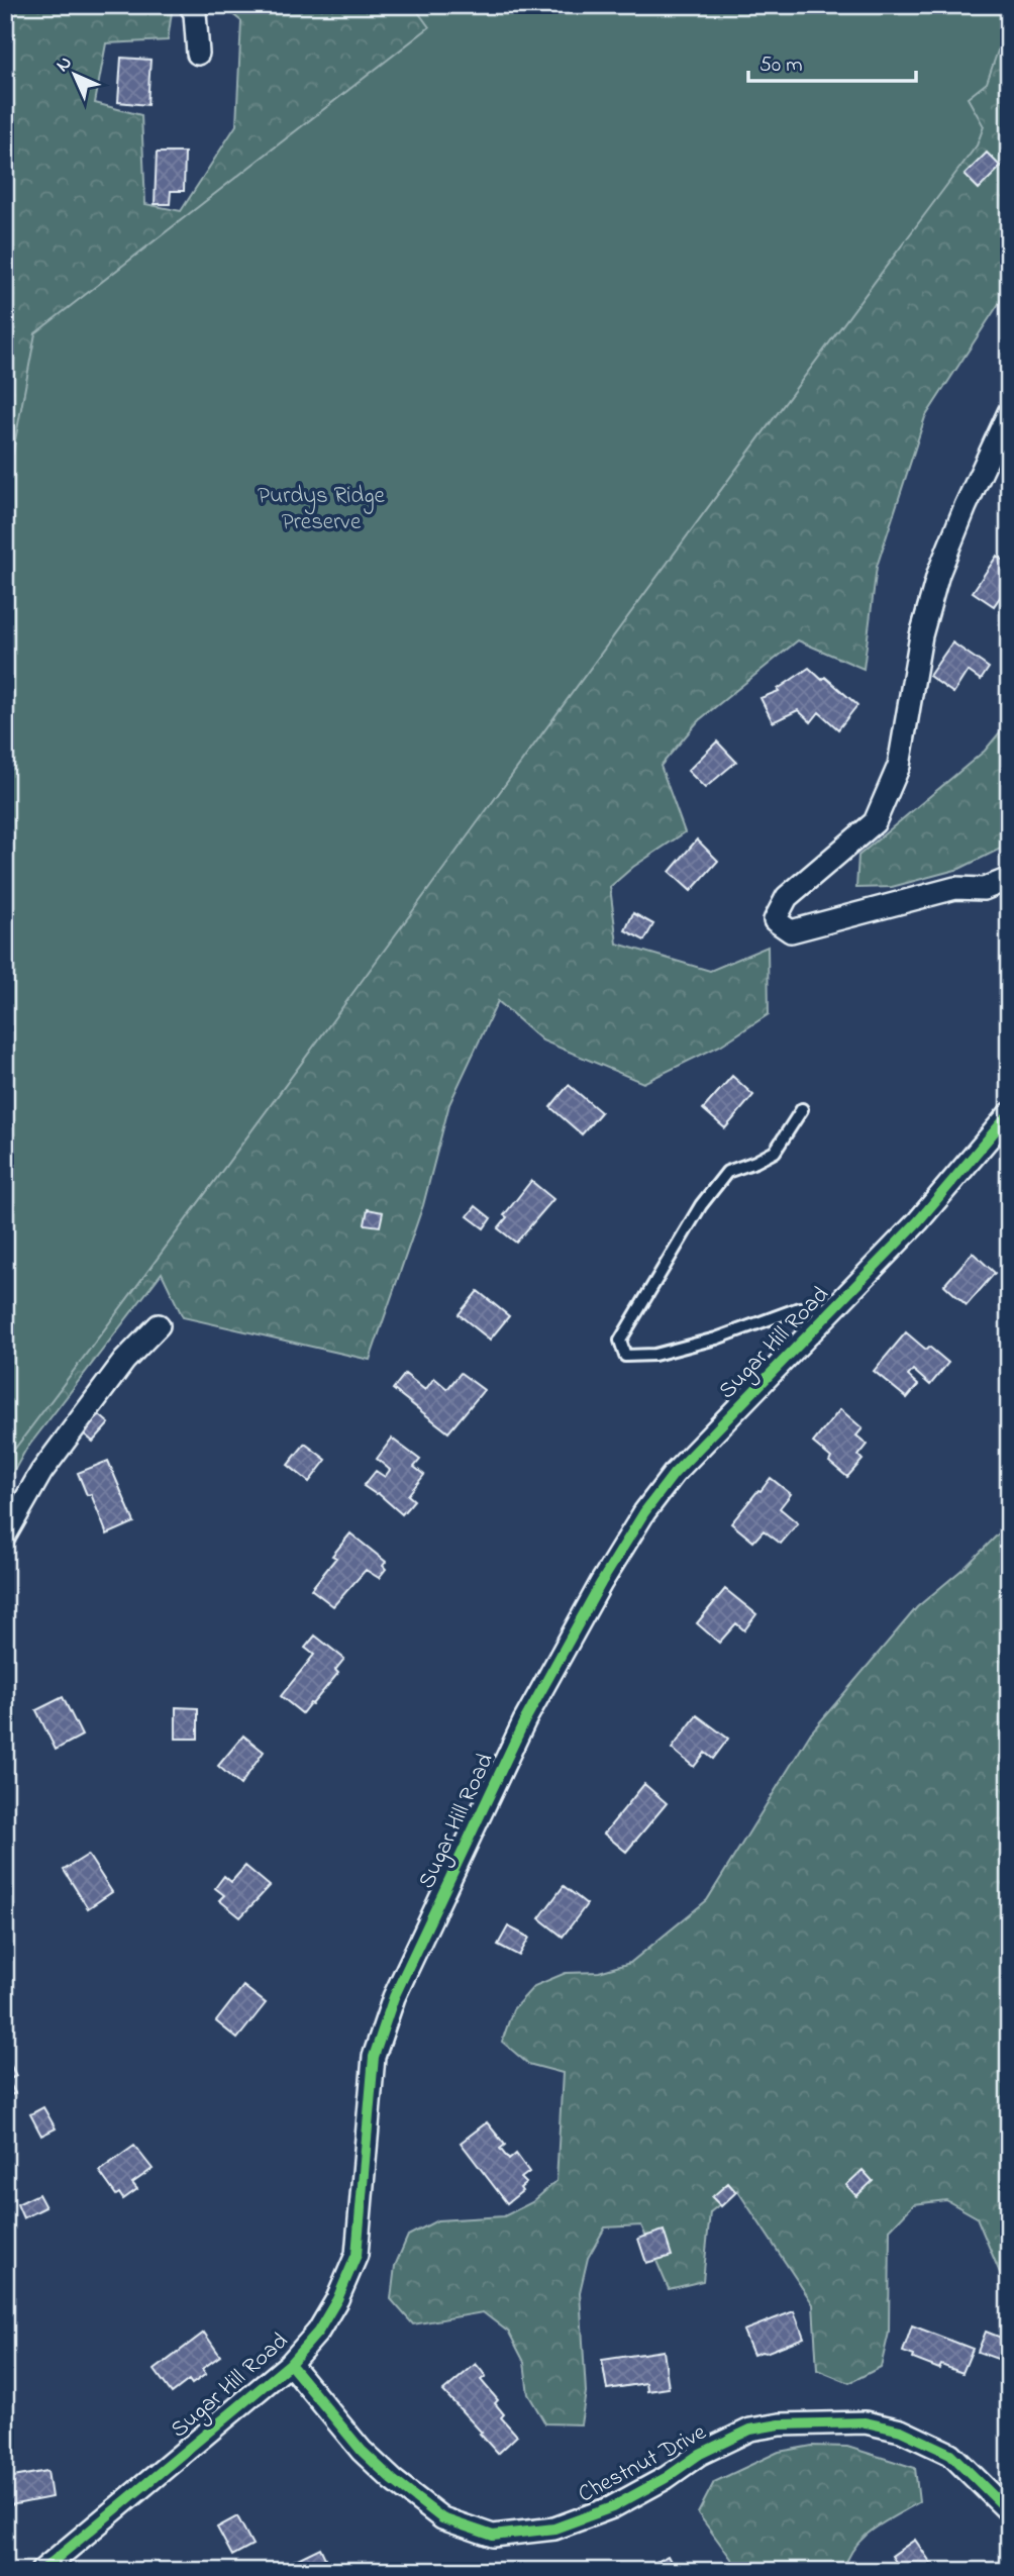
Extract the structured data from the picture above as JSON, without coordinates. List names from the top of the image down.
{
  "streets": {
    "street": ["Sugar Hill Road", "Chestnut Drive"]
  },
  "crossings": [
    ["Sugar Hill Road", "Chestnut Drive"]
  ],
  "parks": ["Purdys Ridge Preserve"],
  "scale_bar": "50 m",
  "north": "top left"
}
